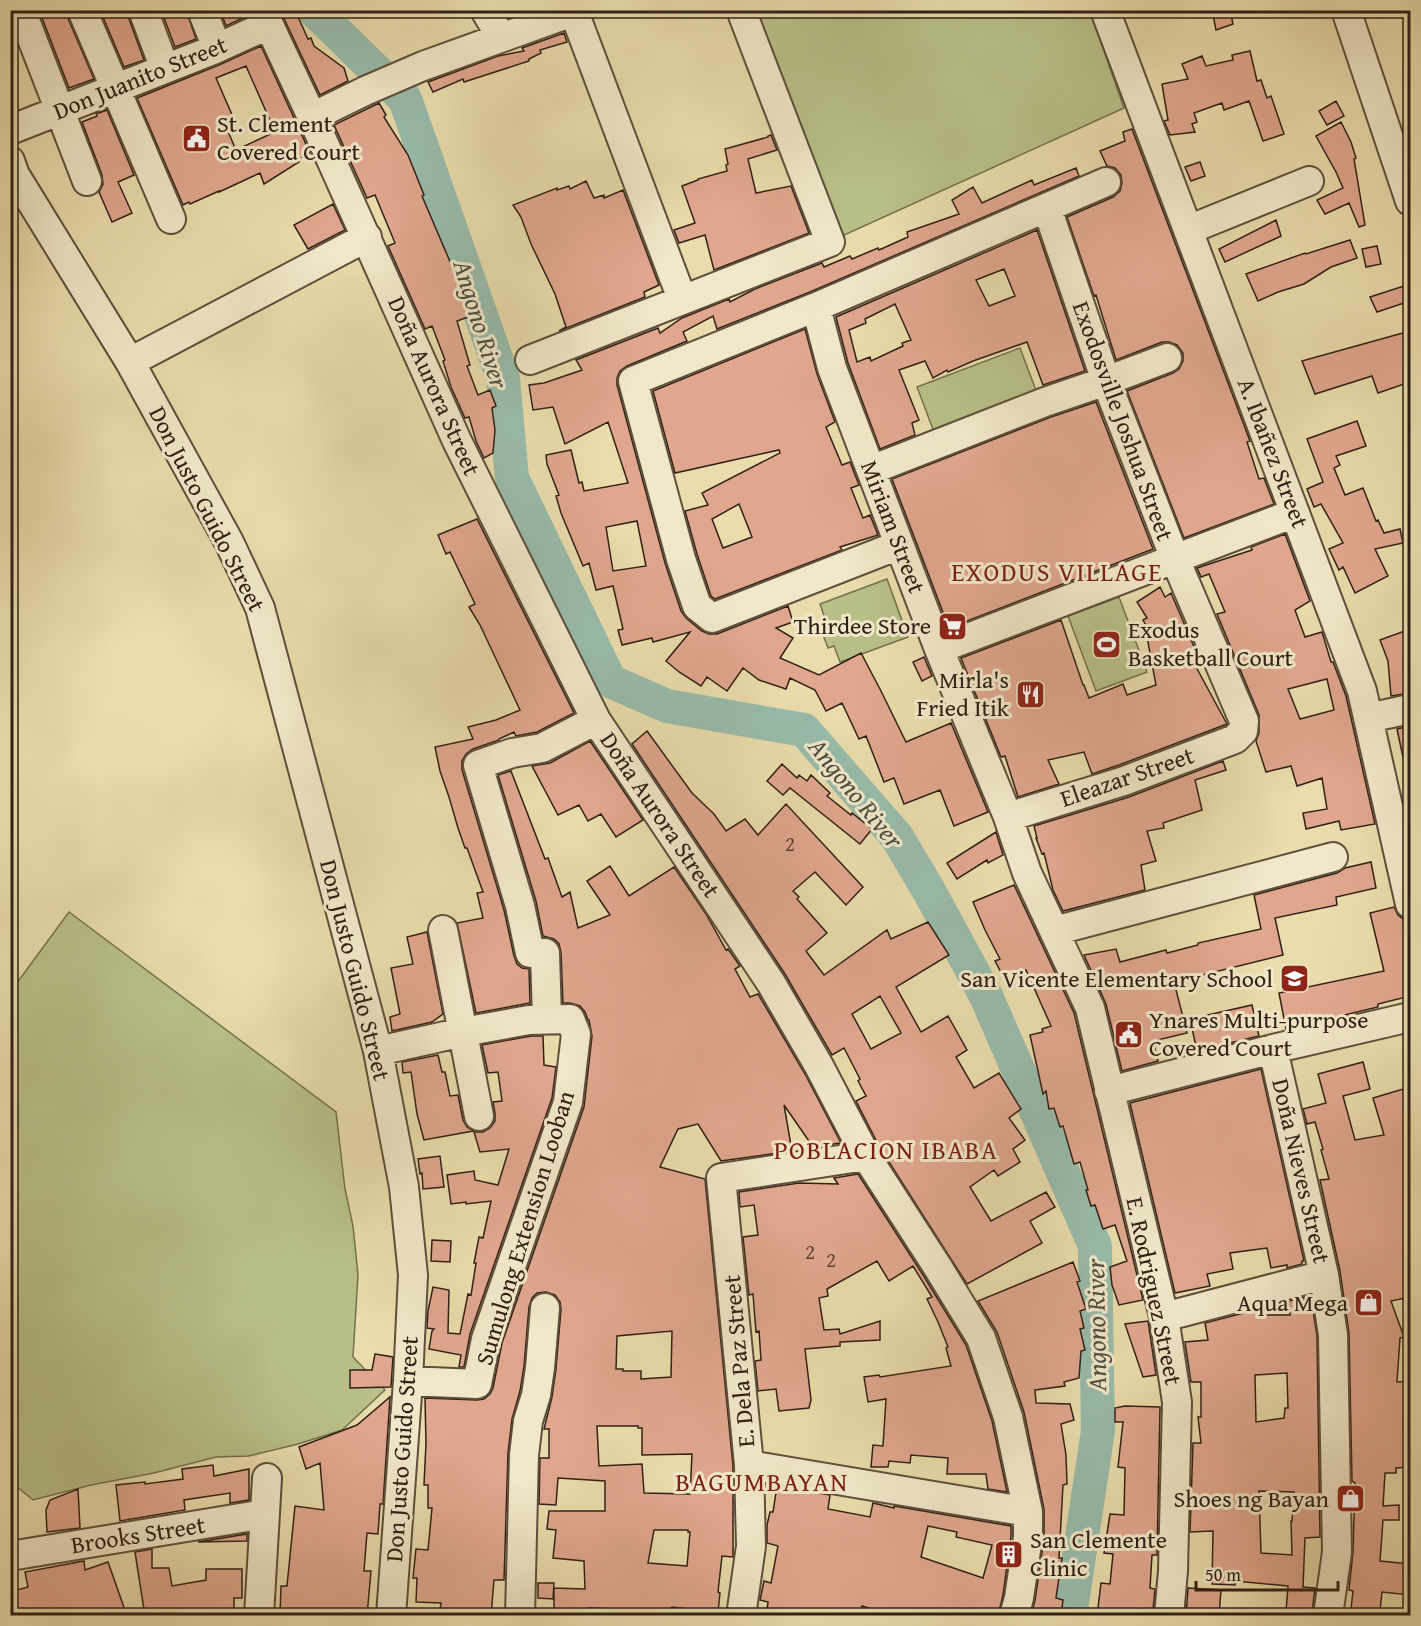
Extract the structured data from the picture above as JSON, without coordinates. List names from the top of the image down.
{
  "streets": {
    "street": [
      "Don Juanito Street",
      "Doña Aurora Street",
      "Exodosville Joshua Street",
      "A. Ibañez Street",
      "Don Justo Guido Street",
      "Miriam Street",
      "Eleazar Street",
      "Doña Nieves Street",
      "Sumulong Extension Looban",
      "E. Rodriguez Street",
      "E. Dela Paz Street",
      "Brooks Street"
    ]
  },
  "crossings": [
    ["Don Juanito Street", "Doña Aurora Street"],
    ["Doña Aurora Street", "E. Dela Paz Street"],
    ["Exodosville Joshua Street", "Eleazar Street"],
    ["Don Justo Guido Street", "Sumulong Extension Looban"],
    ["Miriam Street", "Eleazar Street"],
    ["Miriam Street", "E. Rodriguez Street"]
  ],
  "districts": ["EXODUS VILLAGE", "POBLACION IBABA", "BAGUMBAYAN"],
  "water": ["Angono River"],
  "places": {
    "public building": ["St. Clement Covered Court", "Ynares Multi-purpose Covered Court"],
    "supermarket": ["Thirdee Store"],
    "sports": ["Exodus Basketball Court"],
    "restaurant": ["Mirla's Fried Itik"],
    "school or university": ["San Vicente Elementary School"],
    "shop": ["Aqua Mega", "Shoes ng Bayan"],
    "building": ["San Clemente Clinic"]
  },
  "house_numbers": ["2", "2", "2"],
  "scale_bar": "50 m"
}
